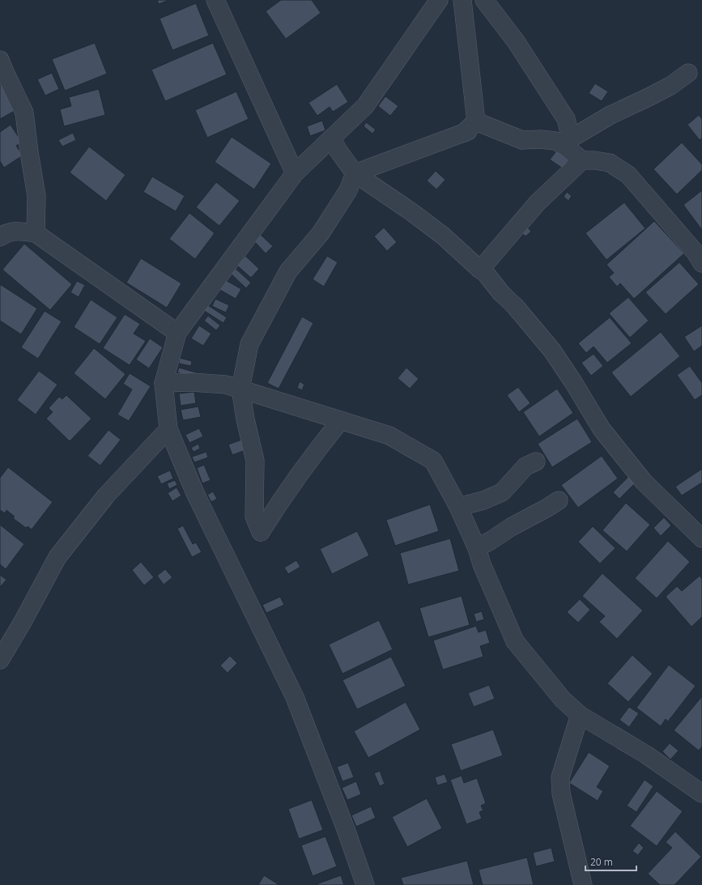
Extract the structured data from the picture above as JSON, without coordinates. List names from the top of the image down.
{
  "scale_bar": "20 m"
}
